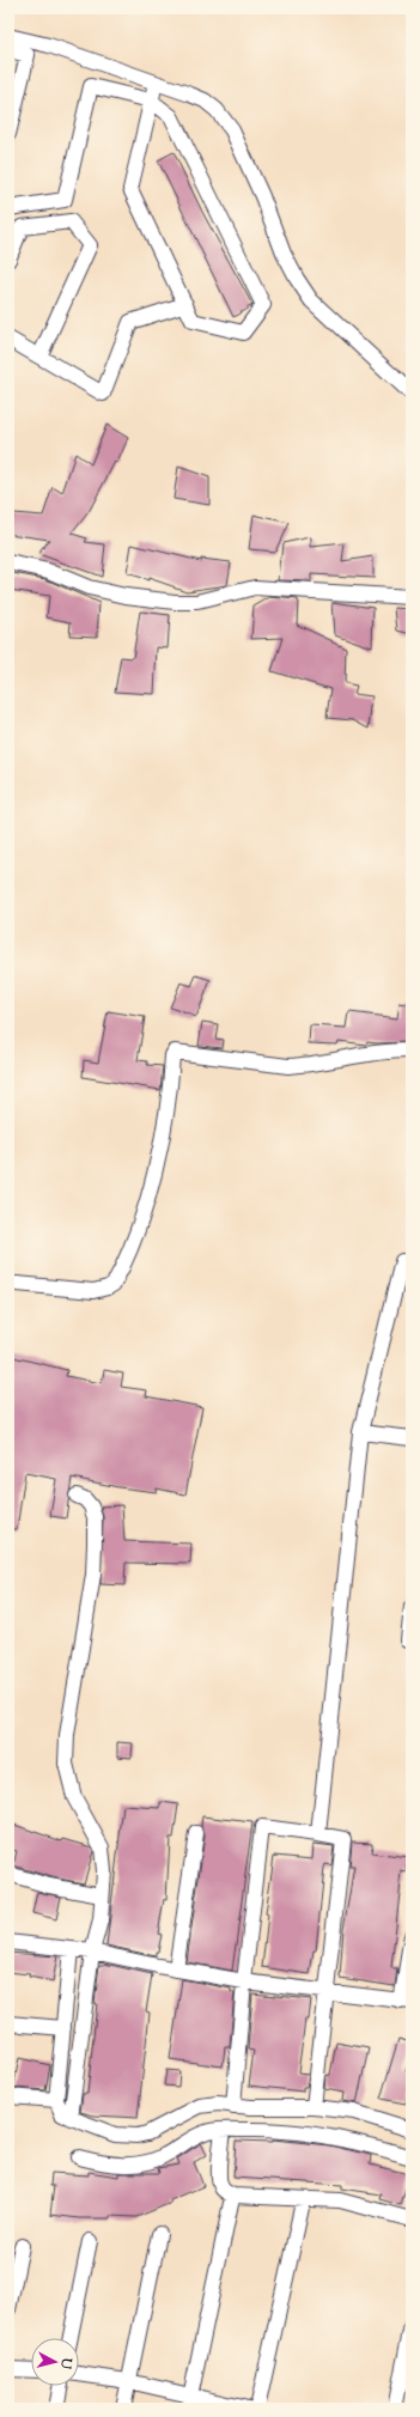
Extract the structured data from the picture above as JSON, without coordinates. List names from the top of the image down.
{
  "north": "right"
}
